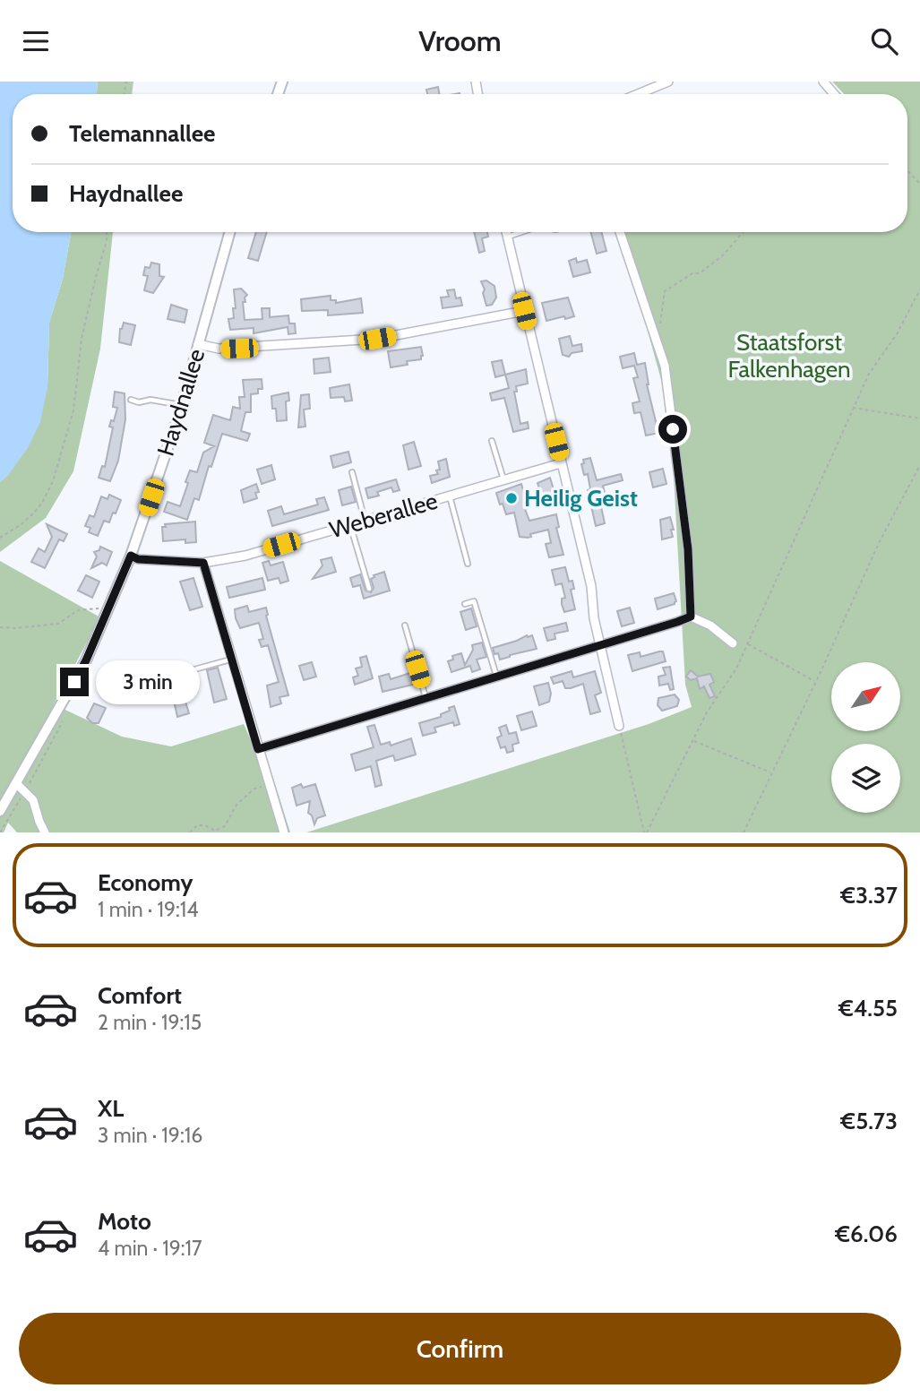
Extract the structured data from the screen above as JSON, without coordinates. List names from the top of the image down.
{
  "streets": {
    "street": ["Haydnallee", "Weberallee"]
  },
  "crossings": [
    ["Haydnallee", "Weberallee"]
  ],
  "parks": ["Staatsforst Falkenhagen"],
  "places": ["Heilig Geist"],
  "north": "top right",
  "page": {
    "header": "Vroom",
    "banner": ["Telemannallee", "Haydnallee"],
    "bubble": "3 min",
    "list": [
      {
        "name": "Economy",
        "note": "1 min · 19:14",
        "value": "€3.37"
      },
      {
        "name": "Comfort",
        "note": "2 min · 19:15",
        "value": "€4.55"
      },
      {
        "name": "XL",
        "note": "3 min · 19:16",
        "value": "€5.73"
      },
      {
        "name": "Moto",
        "note": "4 min · 19:17",
        "value": "€6.06"
      }
    ],
    "buttons": "Confirm"
  }
}
